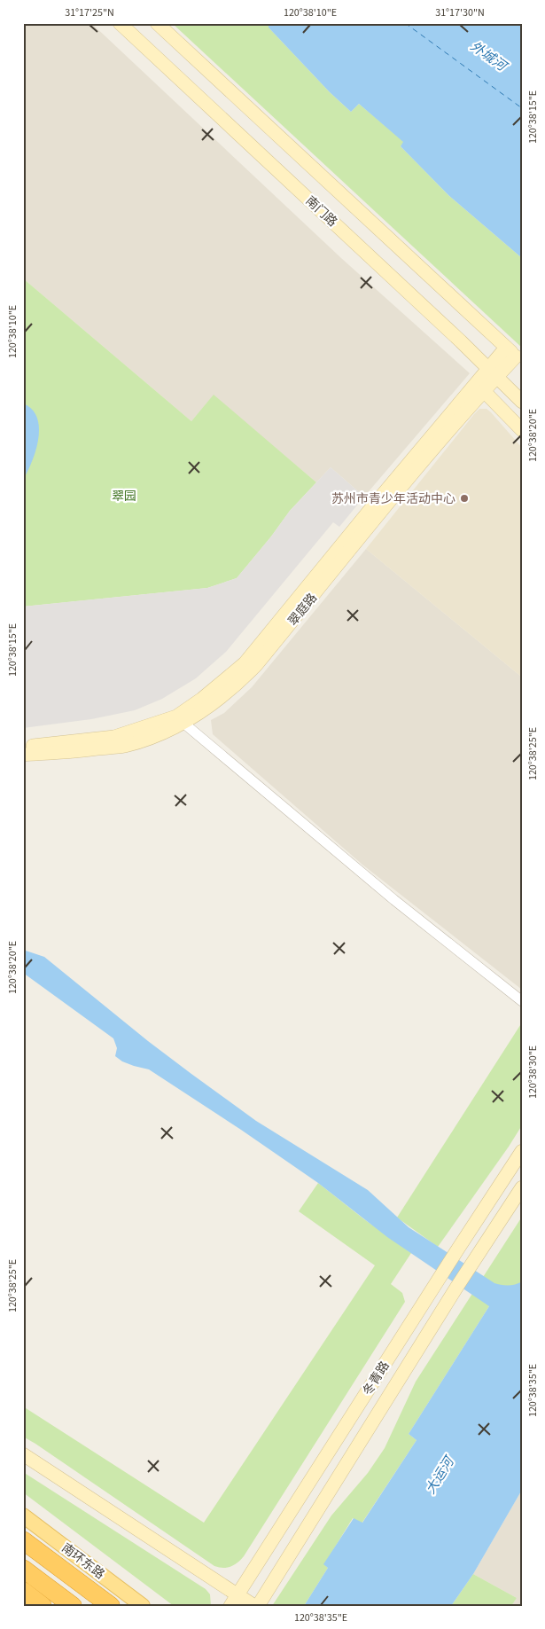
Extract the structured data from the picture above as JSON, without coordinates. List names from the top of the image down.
{
  "streets": {
    "main road": [
      "南门路",
      "翠庭路",
      "冬青路",
      "南环东路"
    ]
  },
  "crossings": [
    ["南门路", "翠庭路"]
  ],
  "water": ["外城河", "大运河"],
  "parks": ["翠园"],
  "places": ["苏州市青少年活动中心"],
  "coordinates": [
    "31°17'25\"N",
    "120°38'10\"E",
    "31°17'30\"N",
    "120°38'15\"E",
    "120°38'20\"E",
    "120°38'25\"E",
    "120°38'30\"E",
    "120°38'35\"E"
  ]
}
